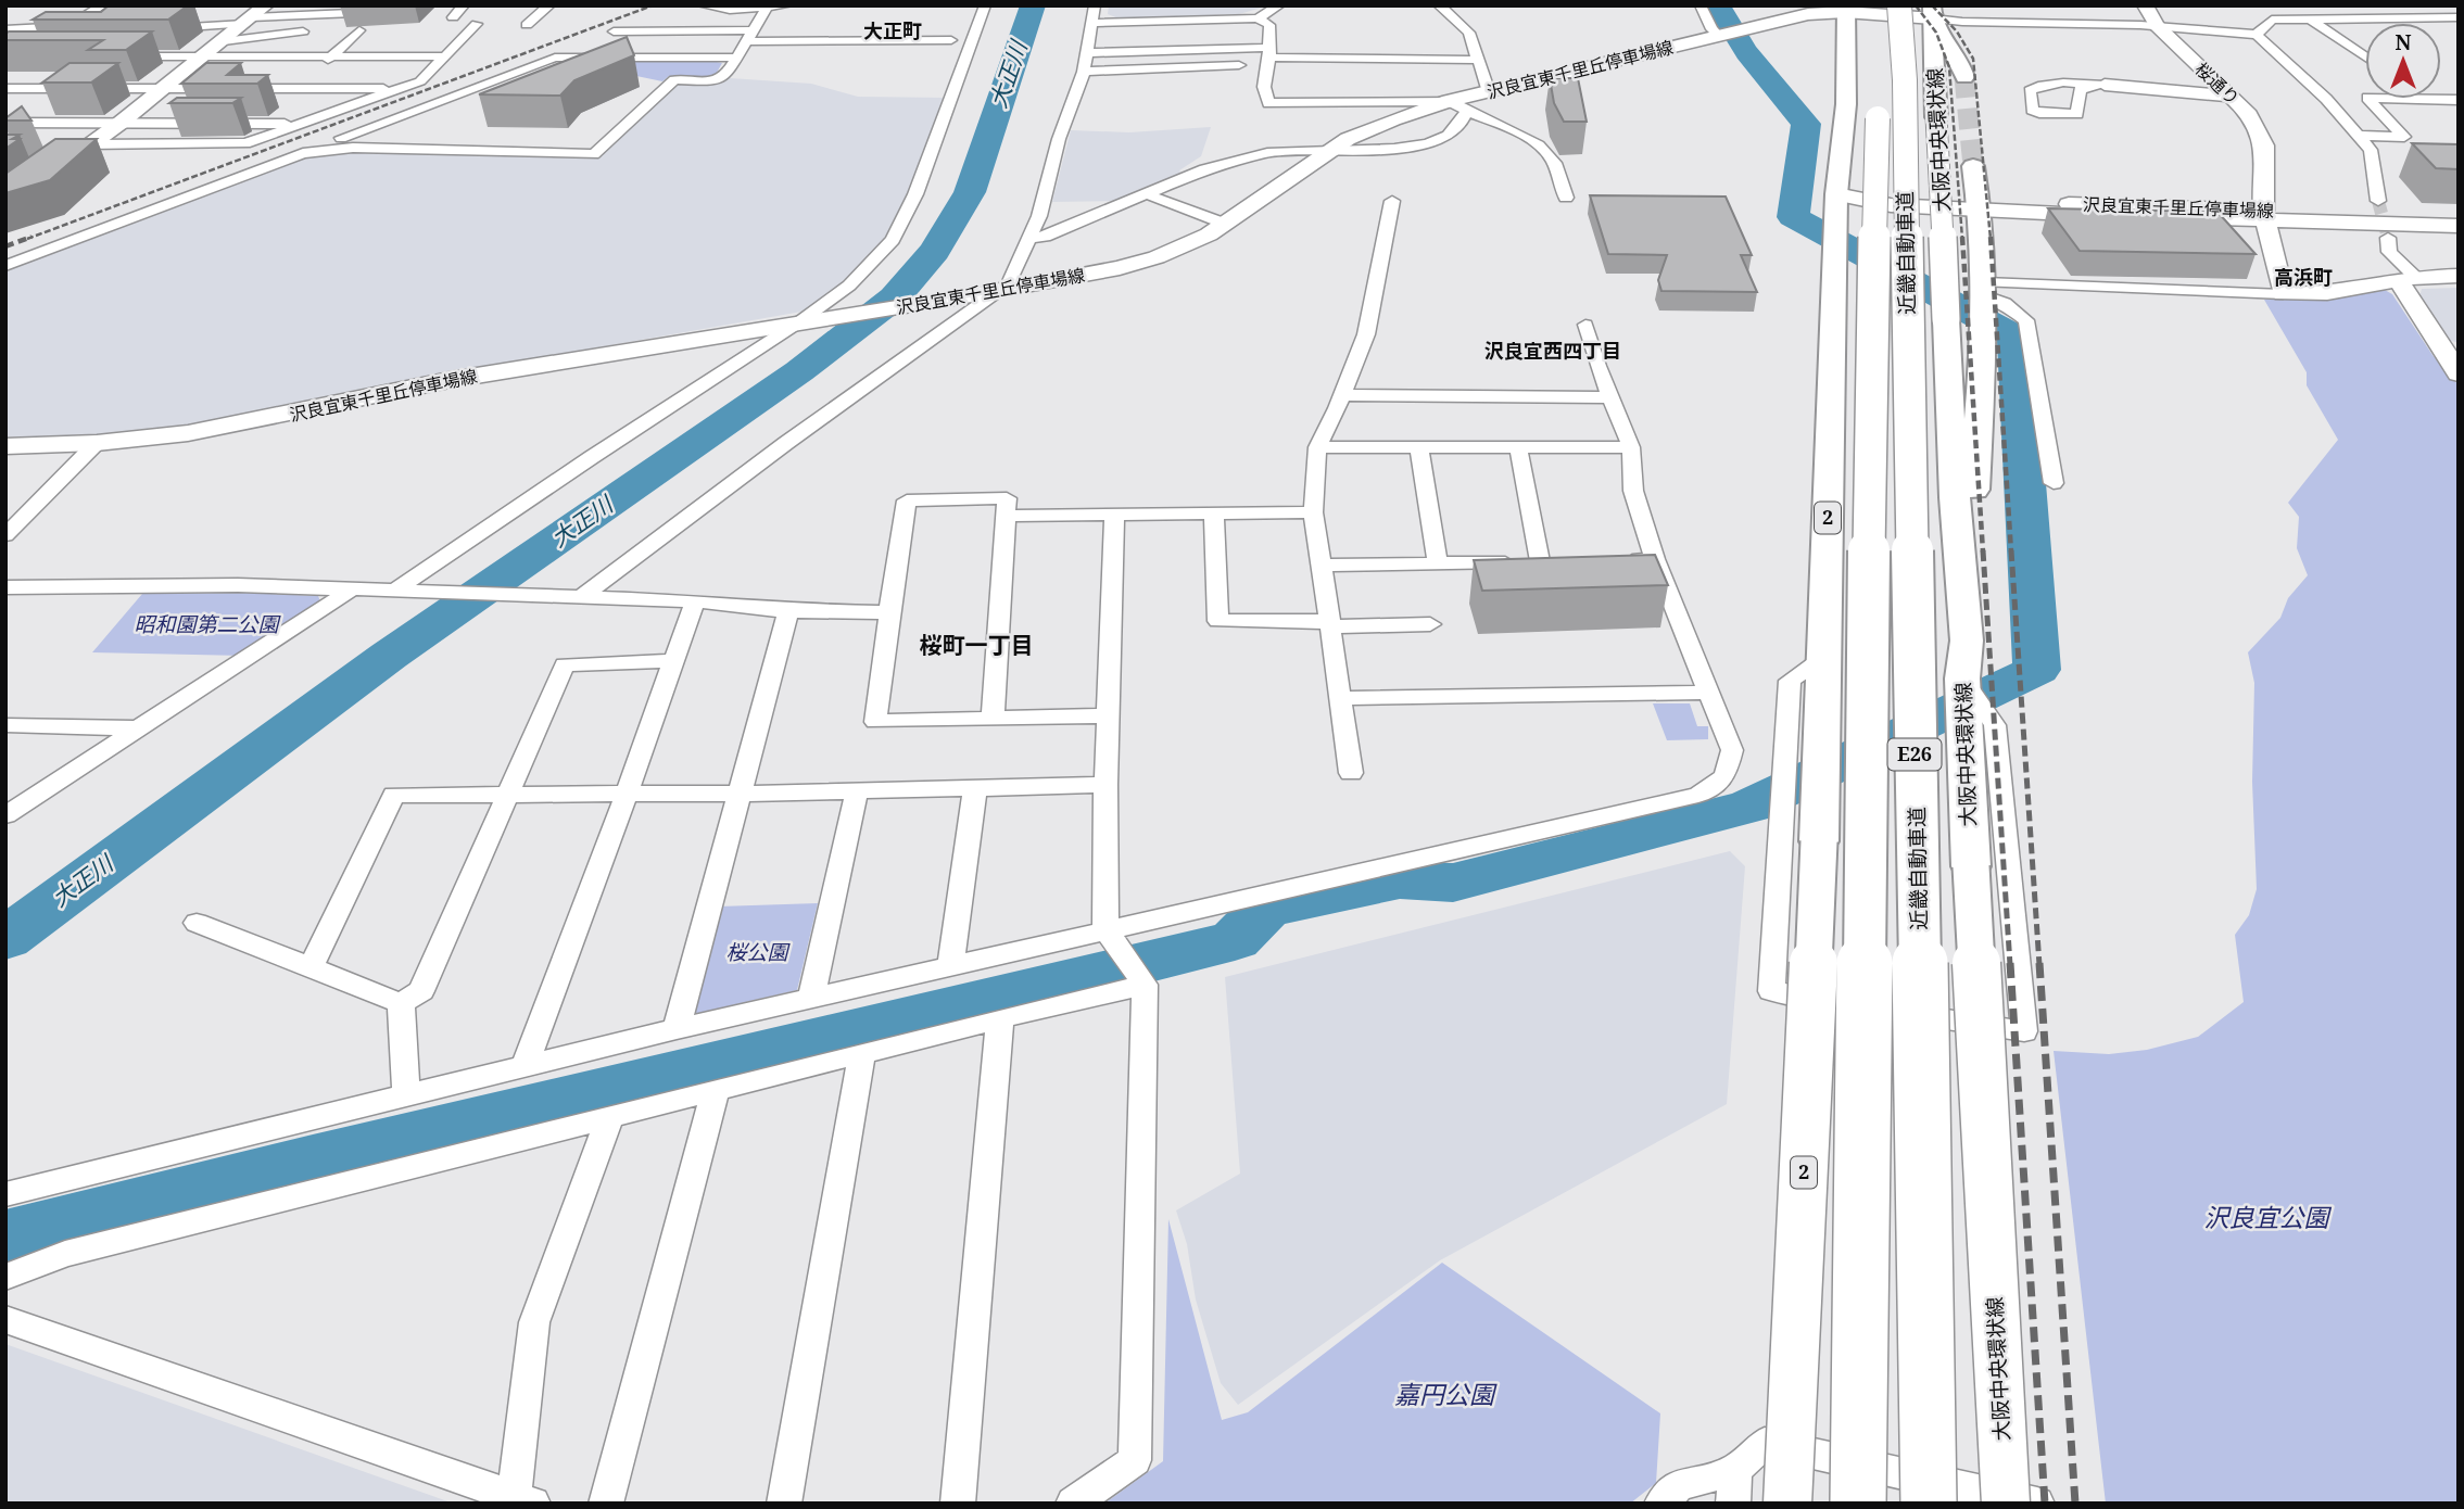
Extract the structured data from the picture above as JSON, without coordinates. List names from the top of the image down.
{
  "streets": {
    "highway": ["近畿自動車道", "E26"],
    "main road": [
      "沢良宜東千里丘停車場線",
      "桜通り",
      "大阪中央環状線",
      "2"
    ]
  },
  "crossings": [
    ["沢良宜東千里丘停車場線", "桜通り"],
    ["沢良宜東千里丘停車場線", "大阪中央環状線"],
    ["沢良宜東千里丘停車場線", "近畿自動車道"],
    ["沢良宜東千里丘停車場線", "2"],
    ["大阪中央環状線", "近畿自動車道"],
    ["近畿自動車道", "2"]
  ],
  "districts": [
    "大正町",
    "高浜町",
    "沢良宜西四丁目",
    "桜町一丁目"
  ],
  "water": ["大正川"],
  "parks": [
    "昭和園第二公園",
    "桜公園",
    "沢良宜公園",
    "嘉円公園"
  ],
  "north": "top"
}
